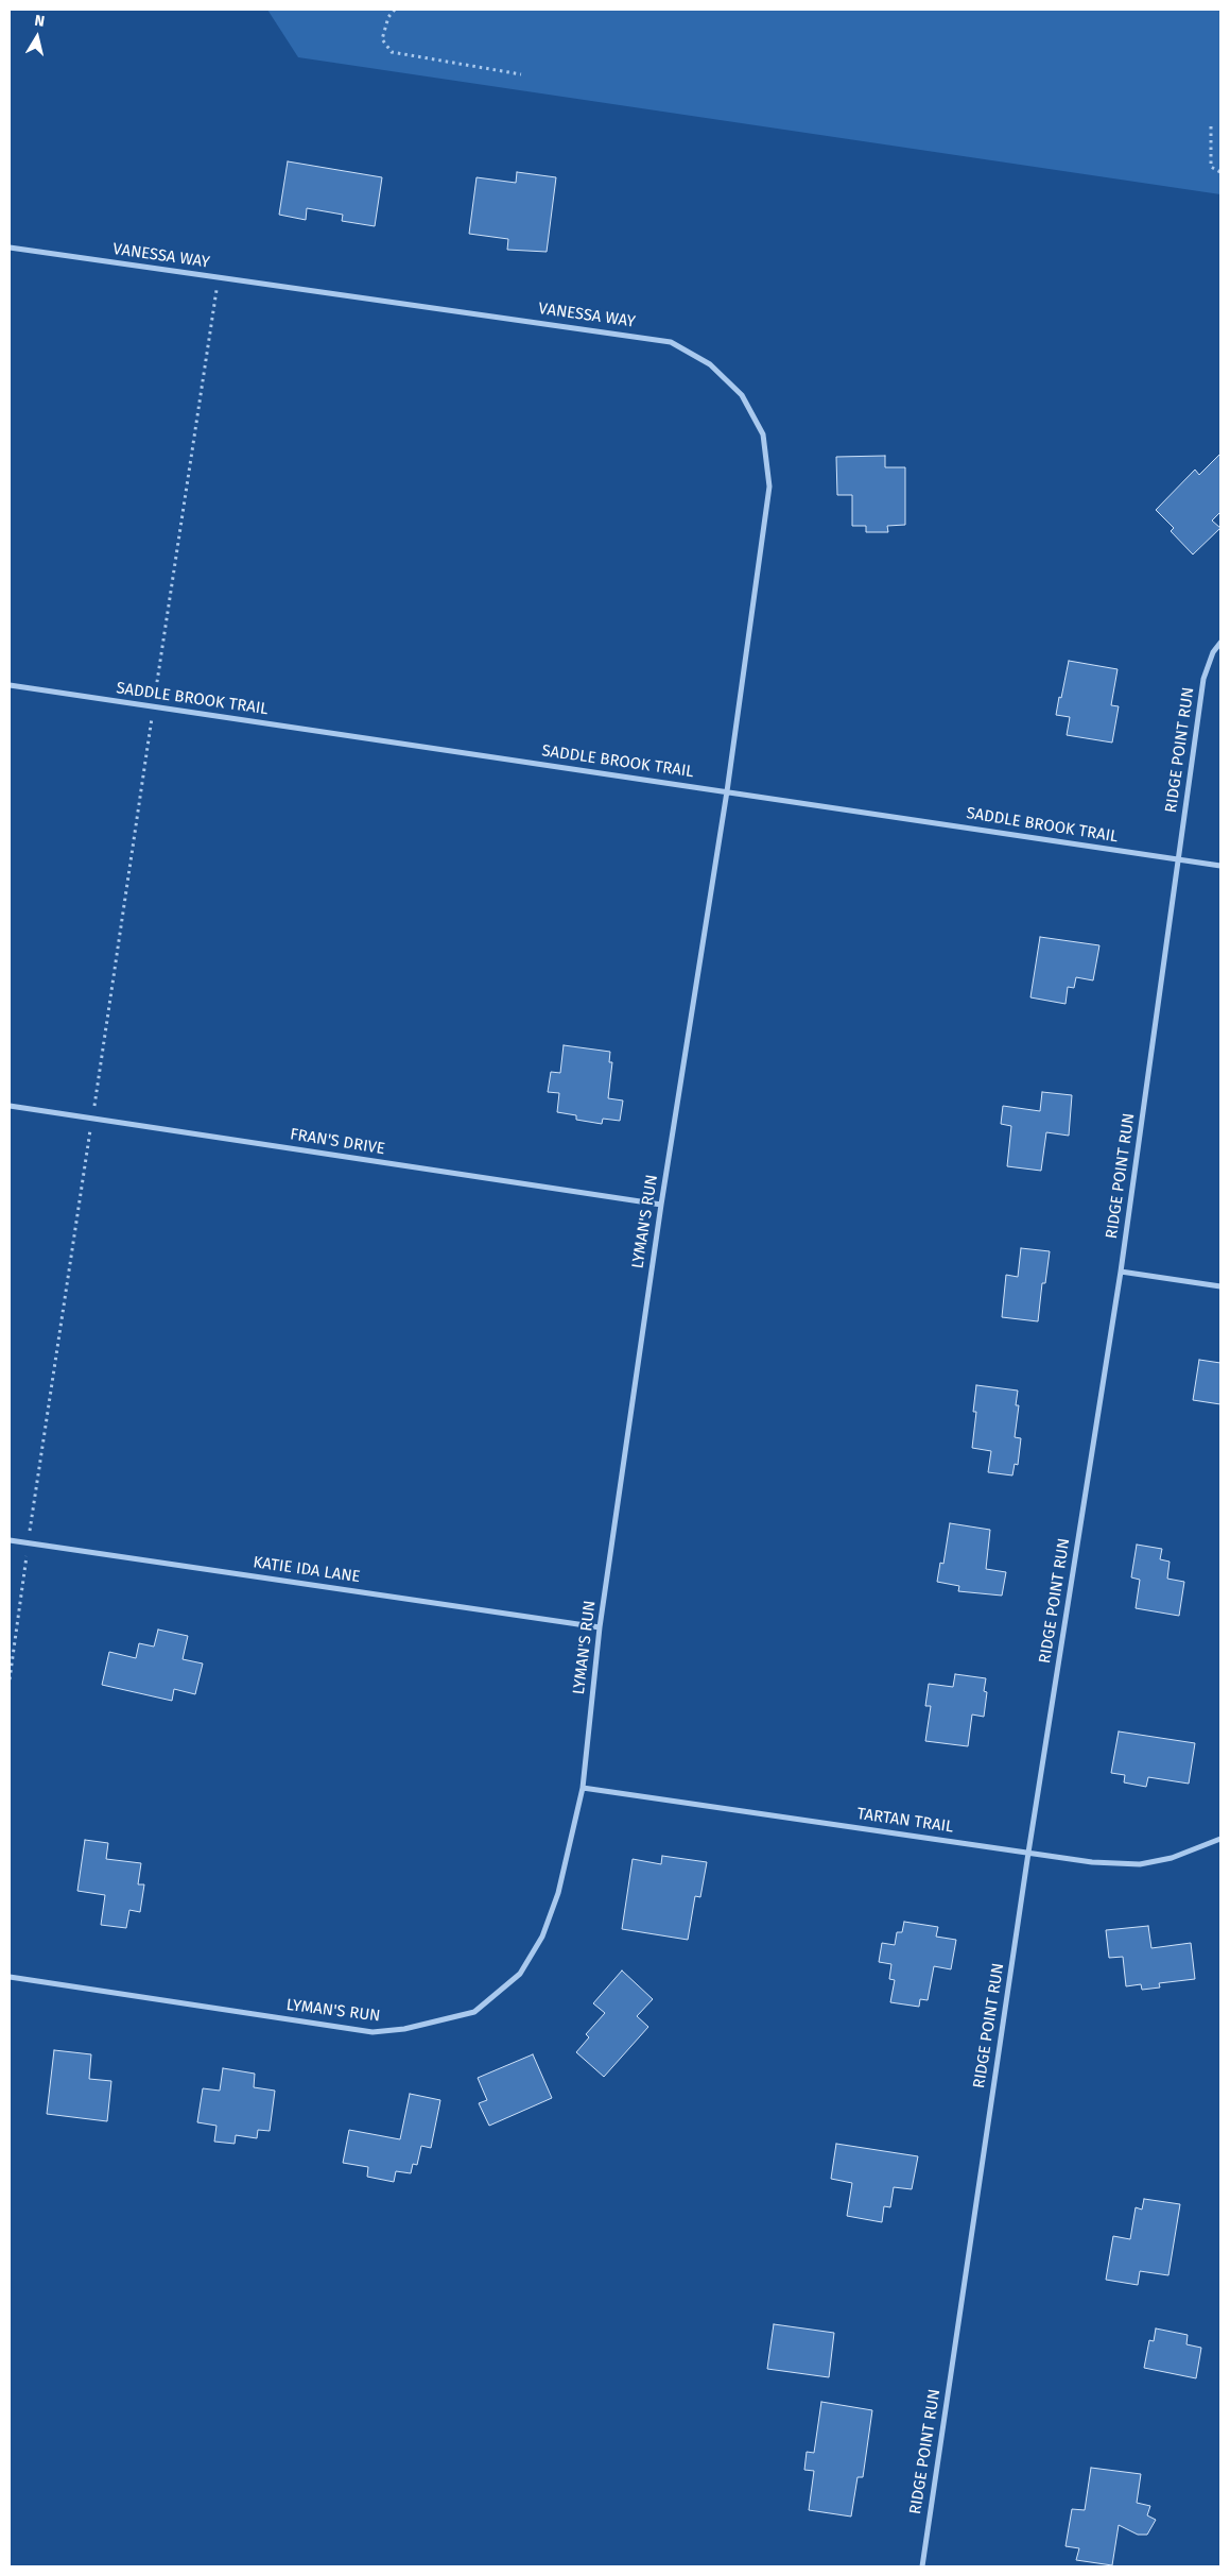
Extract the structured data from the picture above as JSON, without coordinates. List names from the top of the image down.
{
  "streets": {
    "street": [
      "VANESSA WAY",
      "SADDLE BROOK TRAIL",
      "RIDGE POINT RUN",
      "FRAN'S DRIVE",
      "LYMAN'S RUN",
      "KATIE IDA LANE",
      "TARTAN TRAIL"
    ]
  },
  "crossings": [
    ["VANESSA WAY", "SADDLE BROOK TRAIL"],
    ["VANESSA WAY", "LYMAN'S RUN"],
    ["SADDLE BROOK TRAIL", "RIDGE POINT RUN"],
    ["SADDLE BROOK TRAIL", "LYMAN'S RUN"],
    ["RIDGE POINT RUN", "TARTAN TRAIL"],
    ["FRAN'S DRIVE", "LYMAN'S RUN"],
    ["LYMAN'S RUN", "KATIE IDA LANE"],
    ["LYMAN'S RUN", "TARTAN TRAIL"]
  ],
  "north": "top"
}
